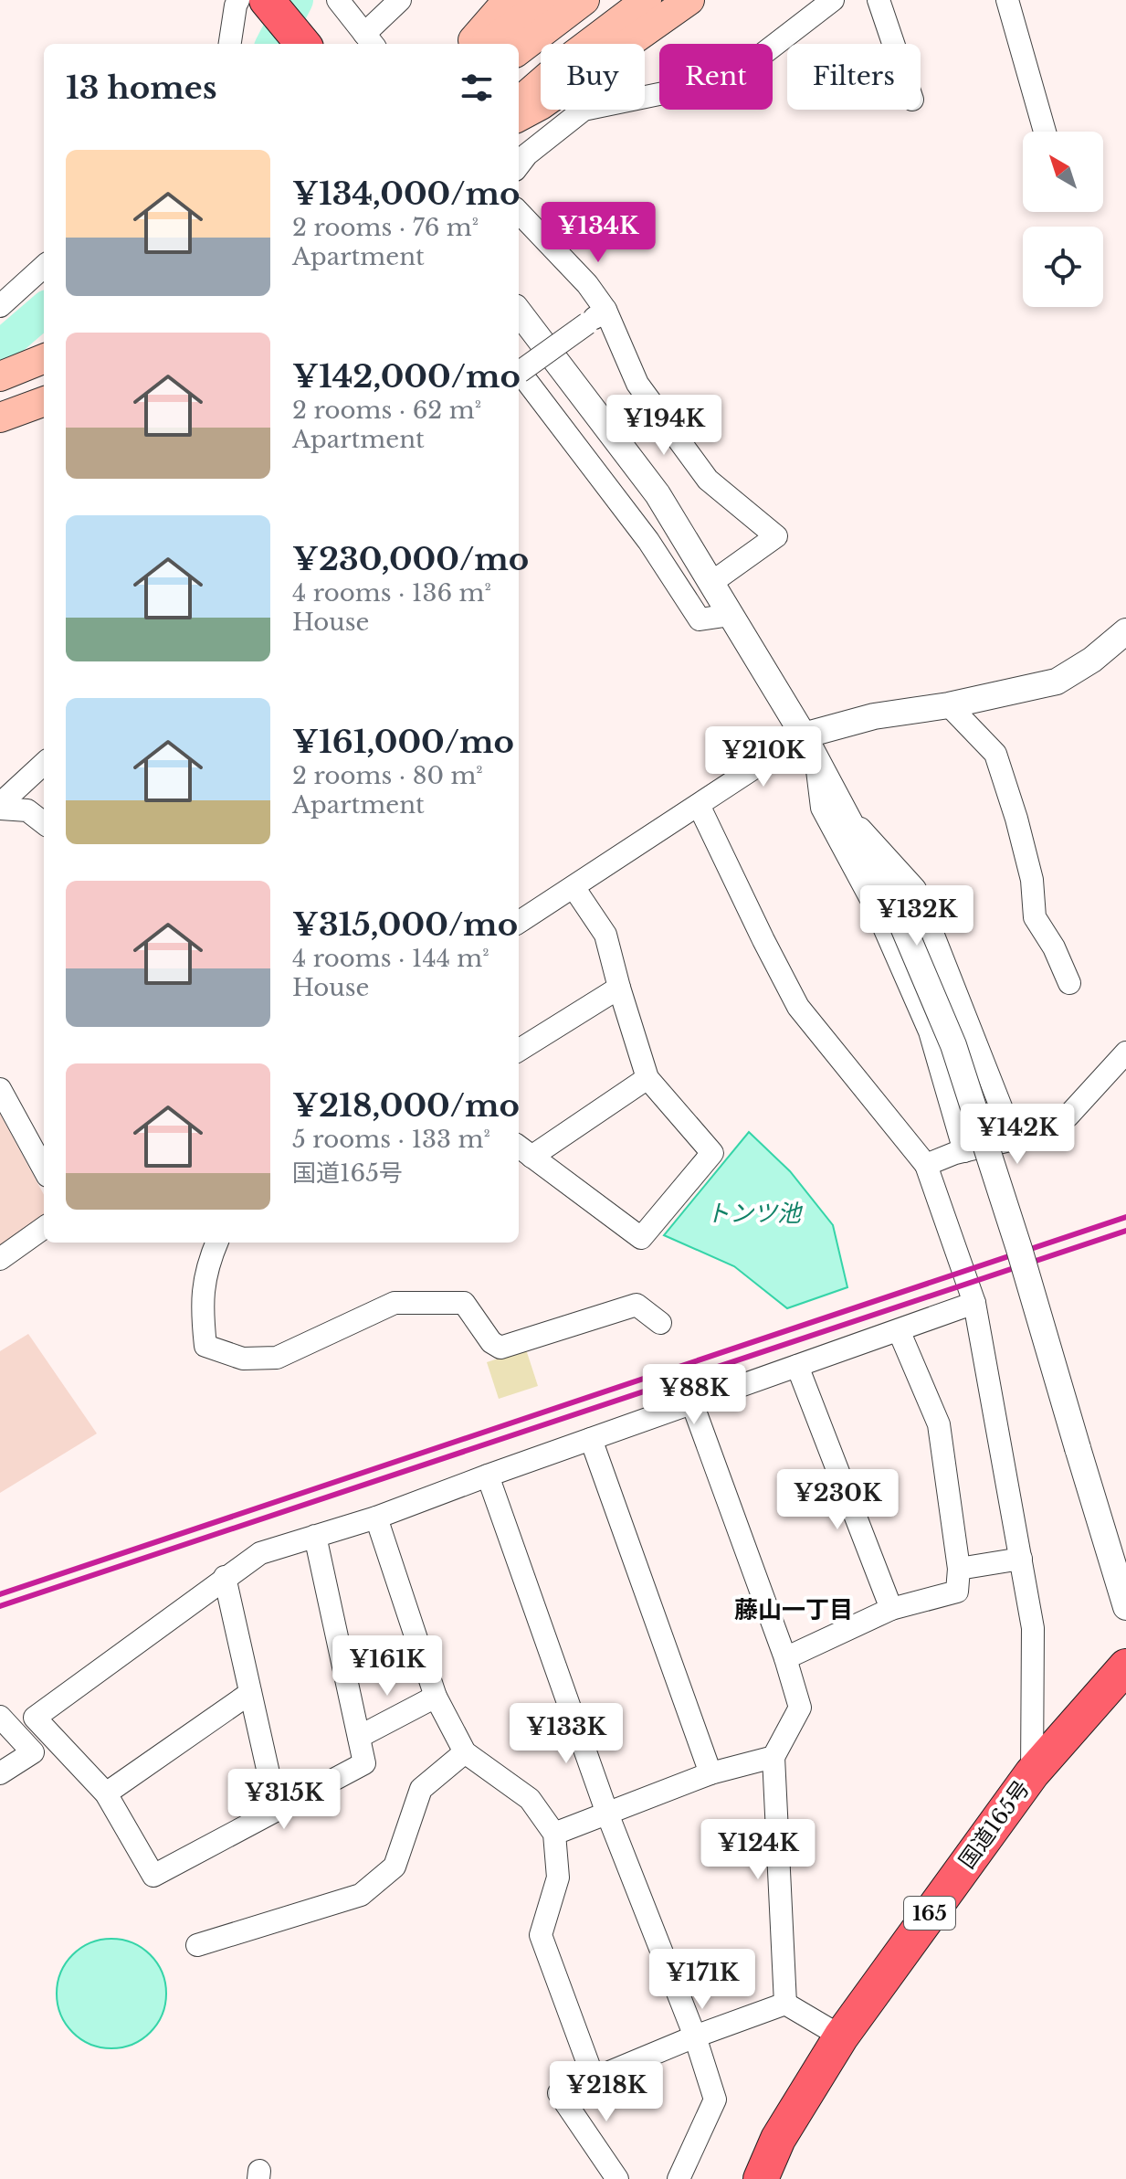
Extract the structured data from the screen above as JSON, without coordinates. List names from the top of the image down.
{
  "streets": {
    "highway": ["国道165号", "165"]
  },
  "districts": ["藤山一丁目"],
  "water": ["トンツ池"],
  "north": "top left",
  "page": {
    "chip": ["Buy", "Rent", "Filters"],
    "heading": "13 homes",
    "list": [
      {
        "name": "¥134,000/mo",
        "note": "2 rooms · 76 m² · Apartment"
      },
      {
        "name": "¥142,000/mo",
        "note": "2 rooms · 62 m² · Apartment"
      },
      {
        "name": "¥230,000/mo",
        "note": "4 rooms · 136 m² · House"
      },
      {
        "name": "¥161,000/mo",
        "note": "2 rooms · 80 m² · Apartment"
      },
      {
        "name": "¥315,000/mo",
        "note": "4 rooms · 144 m² · House"
      },
      {
        "name": "¥218,000/mo",
        "note": "5 rooms · 133 m² · 国道165号"
      }
    ],
    "price": [
      "¥134K",
      "¥194K",
      "¥210K",
      "¥132K",
      "¥142K",
      "¥88K",
      "¥230K",
      "¥161K",
      "¥133K",
      "¥315K",
      "¥124K",
      "¥171K",
      "¥218K"
    ]
  }
}
